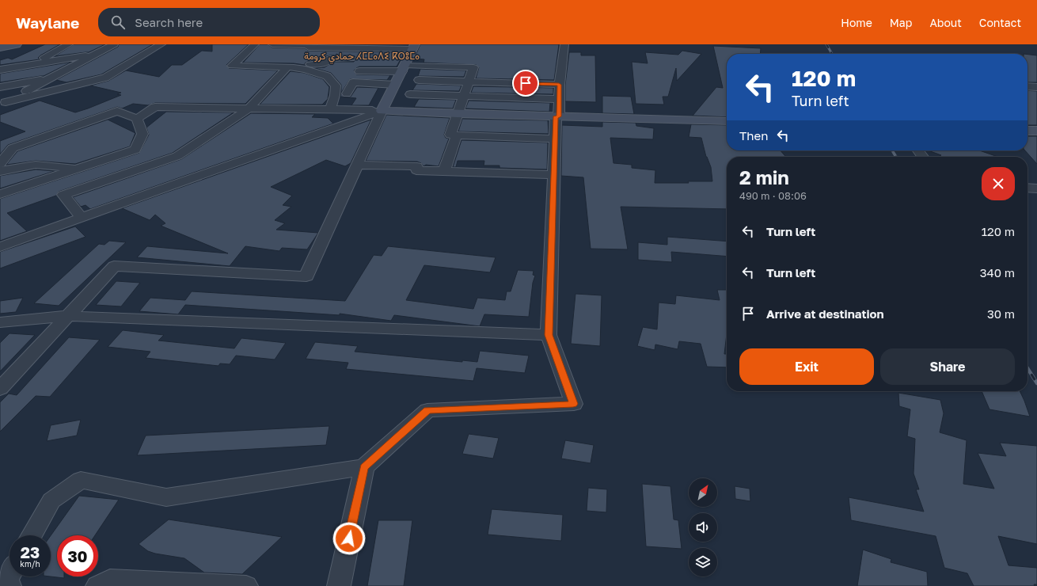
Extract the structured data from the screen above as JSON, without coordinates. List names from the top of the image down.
{
  "districts": ["حمادي كرومة ⵃⵎⵎⴰⴷⵉ ⴽⵔⵓⵎⴰ"],
  "north": "top right",
  "page": {
    "header": "Waylane",
    "search": "Search here",
    "nav": [
      "Home",
      "Map",
      "About",
      "Contact"
    ],
    "turn": ["120 m", "Turn left"],
    "then": "Then",
    "heading": ["2 min", "490 m · 08:06"],
    "list": [
      {
        "name": "Turn left",
        "value": "120 m"
      },
      {
        "name": "Turn left",
        "value": "340 m"
      },
      {
        "name": "Arrive at destination",
        "value": "30 m"
      }
    ],
    "buttons": ["Exit", "Share"],
    "speed": "23 km/h",
    "limit": "30"
  }
}
